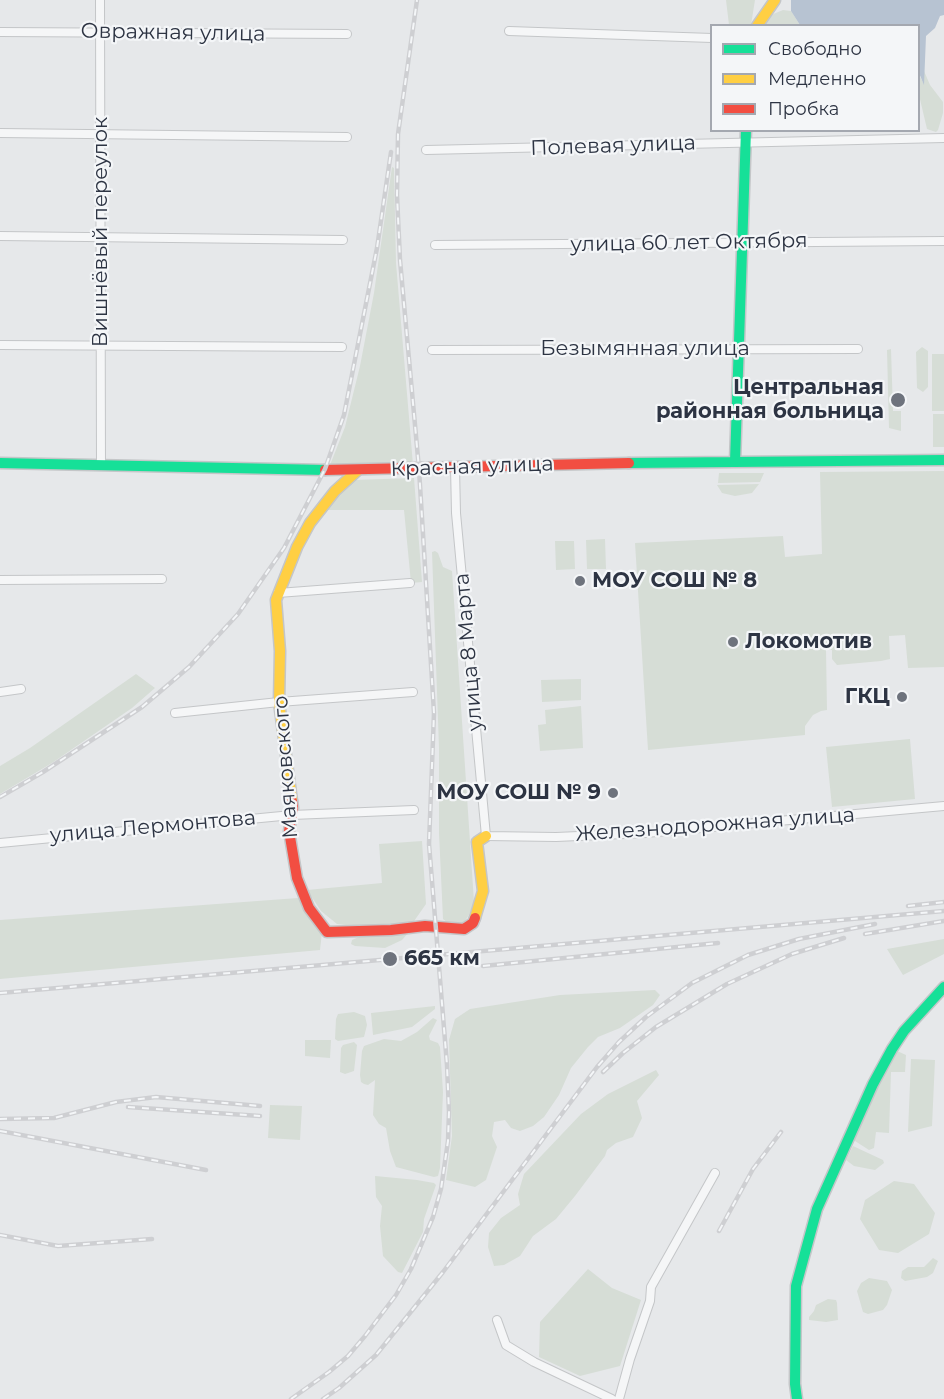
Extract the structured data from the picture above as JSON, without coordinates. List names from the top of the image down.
{
  "streets": {
    "street": [
      "Овражная улица",
      "Полевая улица",
      "Вишнёвый переулок",
      "улица 60 лет Октября",
      "Безымянная улица",
      "Красная улица",
      "улица 8 Марта",
      "Маяковского",
      "Железнодорожная улица",
      "улица Лермонтова"
    ]
  },
  "crossings": [
    ["Овражная улица", "Вишнёвый переулок"],
    ["Вишнёвый переулок", "Красная улица"],
    ["Красная улица", "улица 8 Марта"],
    ["Красная улица", "Маяковского"],
    ["улица 8 Марта", "Маяковского"],
    ["улица 8 Марта", "Железнодорожная улица"],
    ["Маяковского", "Железнодорожная улица"],
    ["Маяковского", "улица Лермонтова"]
  ],
  "places": [
    "Центральная районная больница",
    "МОУ СОШ № 8",
    "Локомотив",
    "ГКЦ",
    "МОУ СОШ № 9",
    "665 км"
  ],
  "legend": ["Свободно", "Медленно", "Пробка"]
}
